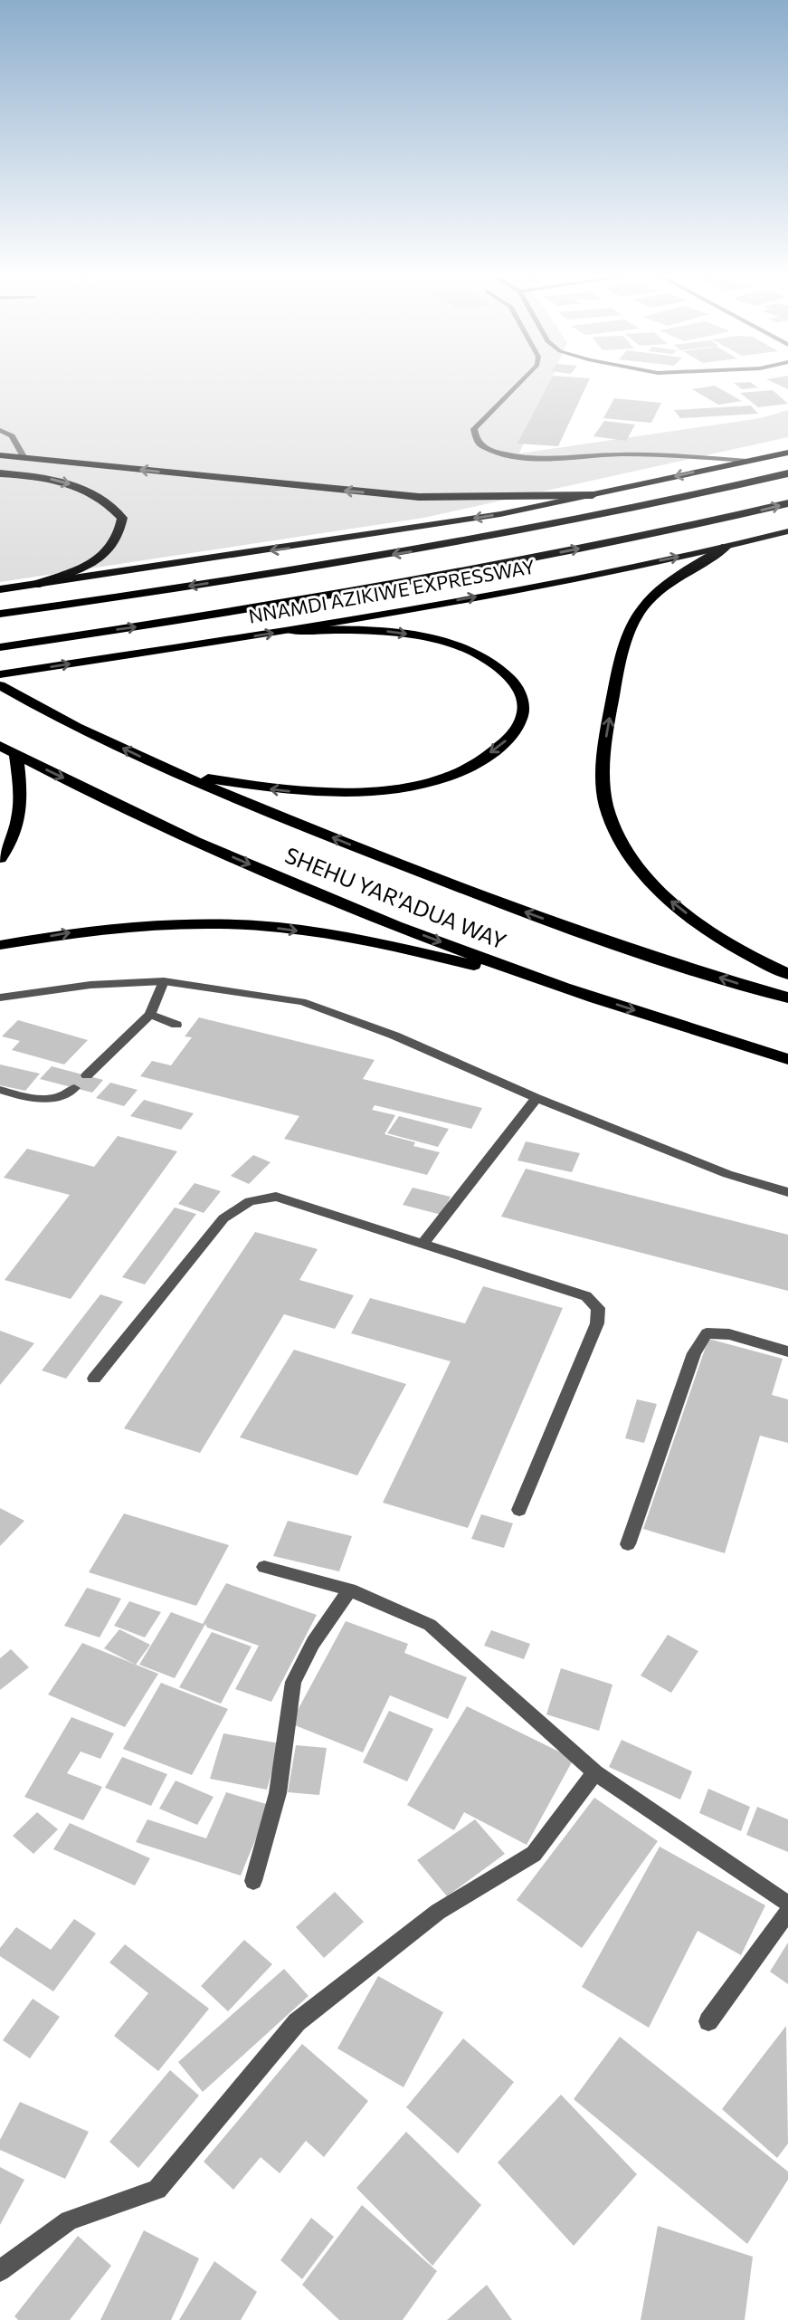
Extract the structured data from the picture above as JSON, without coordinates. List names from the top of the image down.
{
  "streets": {
    "highway": ["NNAMDI AZIKIWE EXPRESSWAY", "SHEHU YAR'ADUA WAY"]
  }
}
